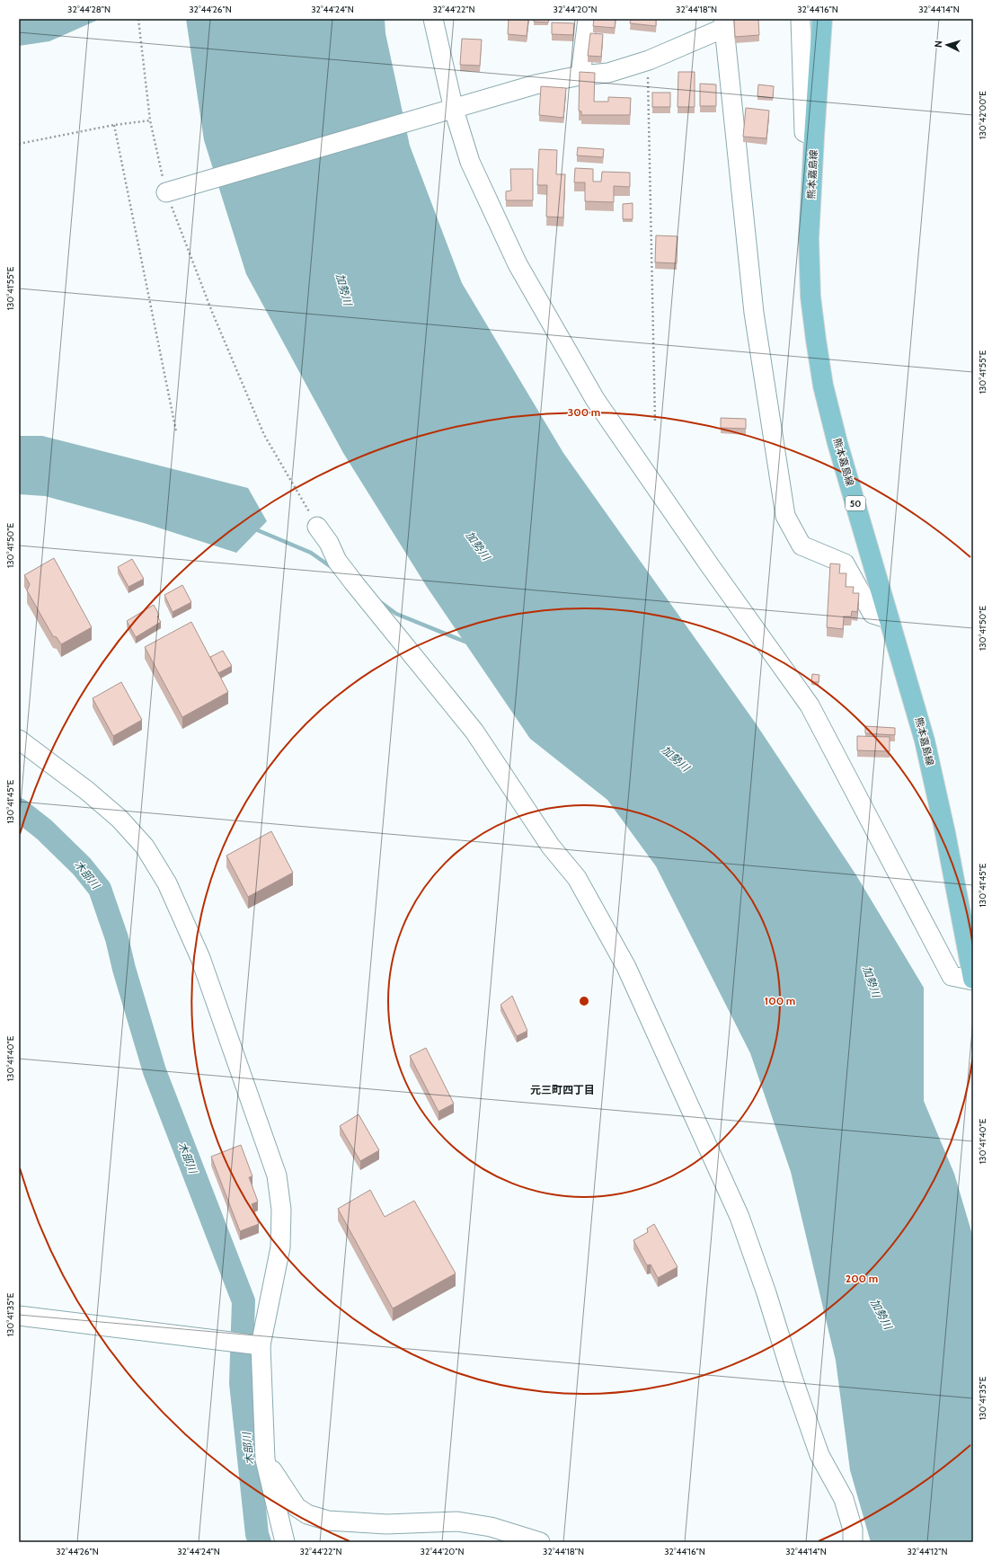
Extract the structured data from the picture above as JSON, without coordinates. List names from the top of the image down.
{
  "streets": {
    "main road": ["熊本嘉島線", "50"]
  },
  "districts": ["元三町四丁目"],
  "water": ["加勢川", "木部川"],
  "north": "left",
  "coordinates": [
    "32°44'28\"N",
    "32°44'26\"N",
    "32°44'24\"N",
    "32°44'22\"N",
    "32°44'20\"N",
    "32°44'18\"N",
    "32°44'16\"N",
    "32°44'14\"N",
    "130°42'00\"E",
    "130°41'55\"E",
    "130°41'50\"E",
    "130°41'45\"E",
    "130°41'40\"E",
    "130°41'35\"E",
    "32°44'12\"N"
  ],
  "rings": ["300 m", "100 m", "200 m"]
}
